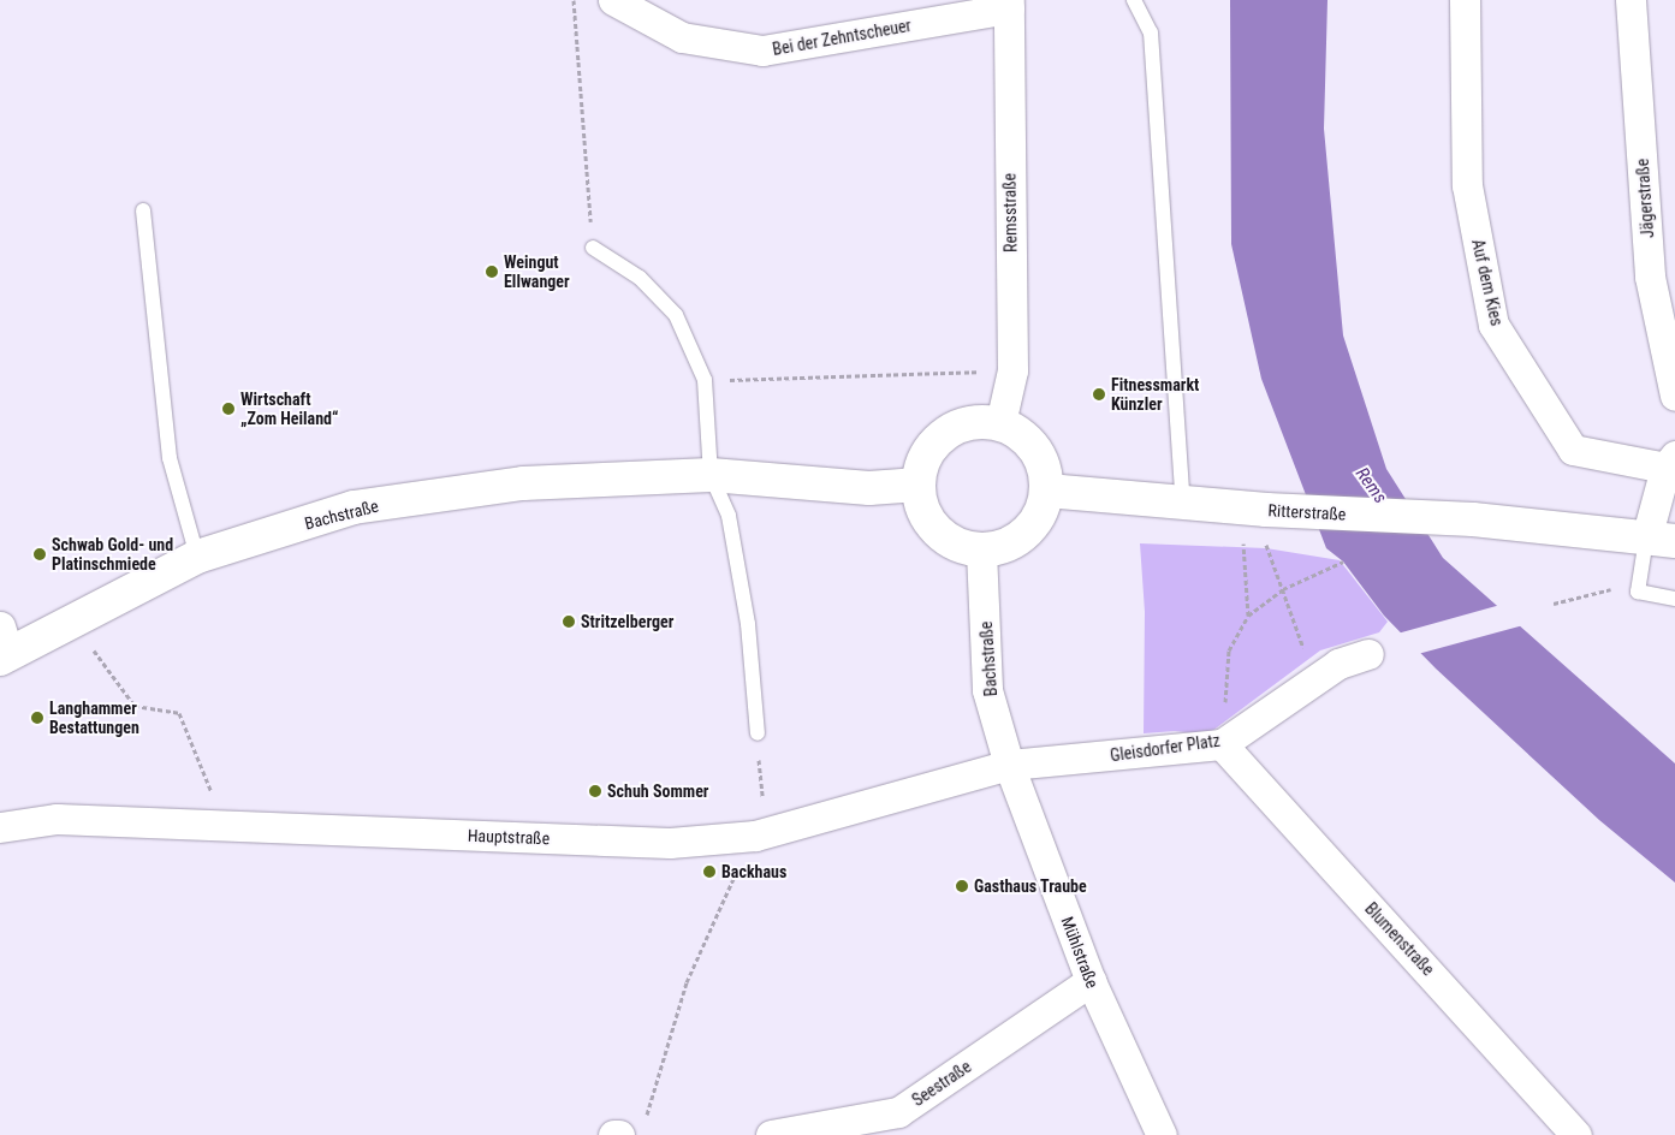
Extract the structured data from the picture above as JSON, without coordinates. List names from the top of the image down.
{
  "streets": {
    "main road": ["Ritterstraße", "Bachstraße"],
    "street": [
      "Bei der Zehntscheuer",
      "Jägerstraße",
      "Remsstraße",
      "Auf dem Kies",
      "Gleisdorfer Platz",
      "Hauptstraße",
      "Blumenstraße",
      "Mühlstraße",
      "Seestraße"
    ]
  },
  "crossings": [
    ["Bei der Zehntscheuer", "Remsstraße"],
    ["Remsstraße", "Ritterstraße"],
    ["Remsstraße", "Bachstraße"],
    ["Ritterstraße", "Bachstraße"],
    ["Bachstraße", "Gleisdorfer Platz"],
    ["Bachstraße", "Hauptstraße"],
    ["Bachstraße", "Mühlstraße"],
    ["Gleisdorfer Platz", "Hauptstraße"],
    ["Gleisdorfer Platz", "Blumenstraße"],
    ["Gleisdorfer Platz", "Mühlstraße"],
    ["Hauptstraße", "Mühlstraße"],
    ["Mühlstraße", "Seestraße"]
  ],
  "water": ["Rems"],
  "places": [
    "Weingut Ellwanger",
    "Fitnessmarkt Künzler",
    "Wirtschaft „Zom Heiland“",
    "Schwab Gold- und Platinschmiede",
    "Stritzelberger",
    "Langhammer Bestattungen",
    "Schuh Sommer",
    "Backhaus",
    "Gasthaus Traube"
  ]
}
